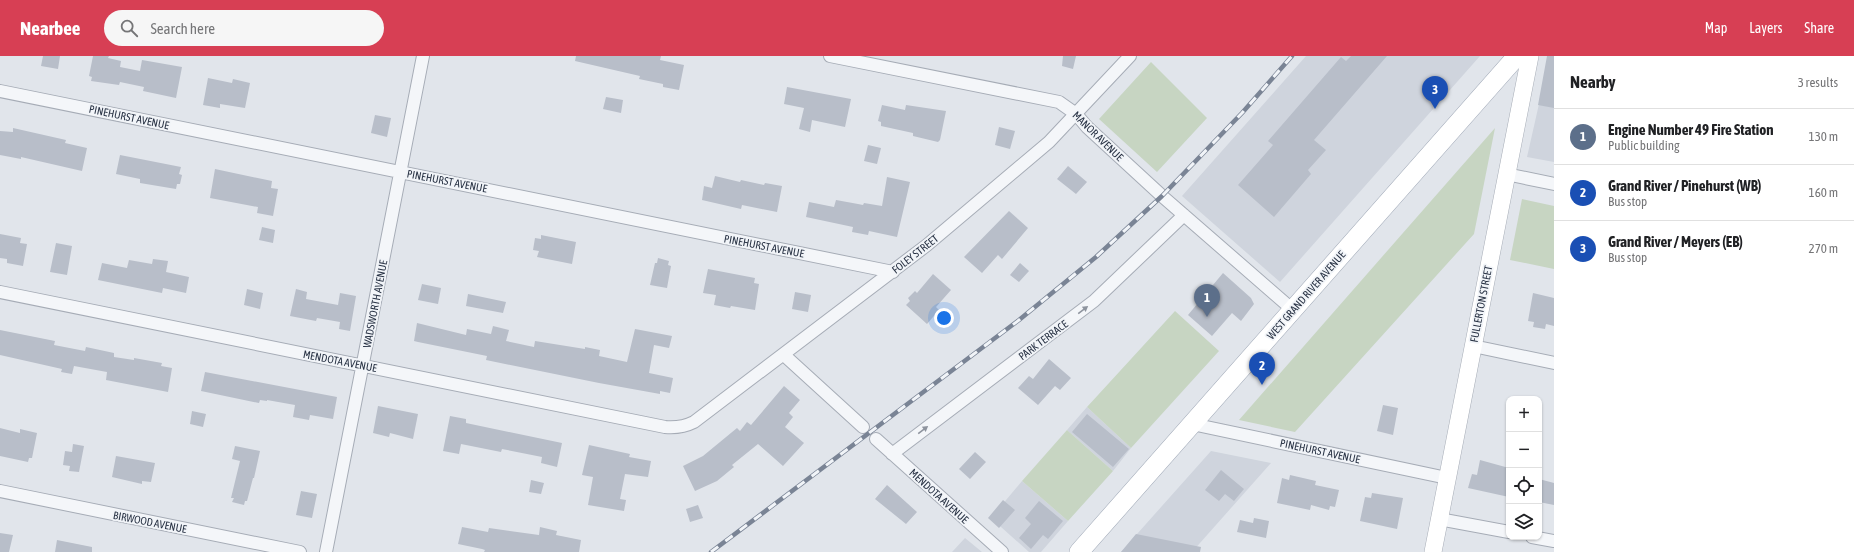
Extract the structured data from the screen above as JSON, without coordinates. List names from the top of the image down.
{
  "streets": {
    "main road": ["WEST GRAND RIVER AVENUE"],
    "street": [
      "PINEHURST AVENUE",
      "MANOR AVENUE",
      "FOLEY STREET",
      "WADSWORTH AVENUE",
      "FULLERTON STREET",
      "PARK TERRACE",
      "MENDOTA AVENUE",
      "BIRWOOD AVENUE"
    ]
  },
  "crossings": [
    ["PINEHURST AVENUE", "FOLEY STREET"],
    ["PINEHURST AVENUE", "WEST GRAND RIVER AVENUE"],
    ["PINEHURST AVENUE", "WADSWORTH AVENUE"],
    ["PINEHURST AVENUE", "FULLERTON STREET"],
    ["MANOR AVENUE", "FOLEY STREET"],
    ["MANOR AVENUE", "WEST GRAND RIVER AVENUE"],
    ["MANOR AVENUE", "PARK TERRACE"],
    ["FOLEY STREET", "MENDOTA AVENUE"],
    ["WADSWORTH AVENUE", "MENDOTA AVENUE"],
    ["PARK TERRACE", "MENDOTA AVENUE"]
  ],
  "one_way": ["PARK TERRACE"],
  "page": {
    "header": "Nearbee",
    "search": "Search here",
    "nav": ["Map", "Layers", "Share"],
    "heading": ["Nearby", "3 results"],
    "pins": ["3", "1", "2"],
    "list": [
      {
        "mark": "1",
        "name": "Engine Number 49 Fire Station",
        "note": "Public building",
        "value": "130 m"
      },
      {
        "mark": "2",
        "name": "Grand River / Pinehurst (WB)",
        "note": "Bus stop",
        "value": "160 m"
      },
      {
        "mark": "3",
        "name": "Grand River / Meyers (EB)",
        "note": "Bus stop",
        "value": "270 m"
      }
    ],
    "map_buttons": ["+", "−"]
  }
}
